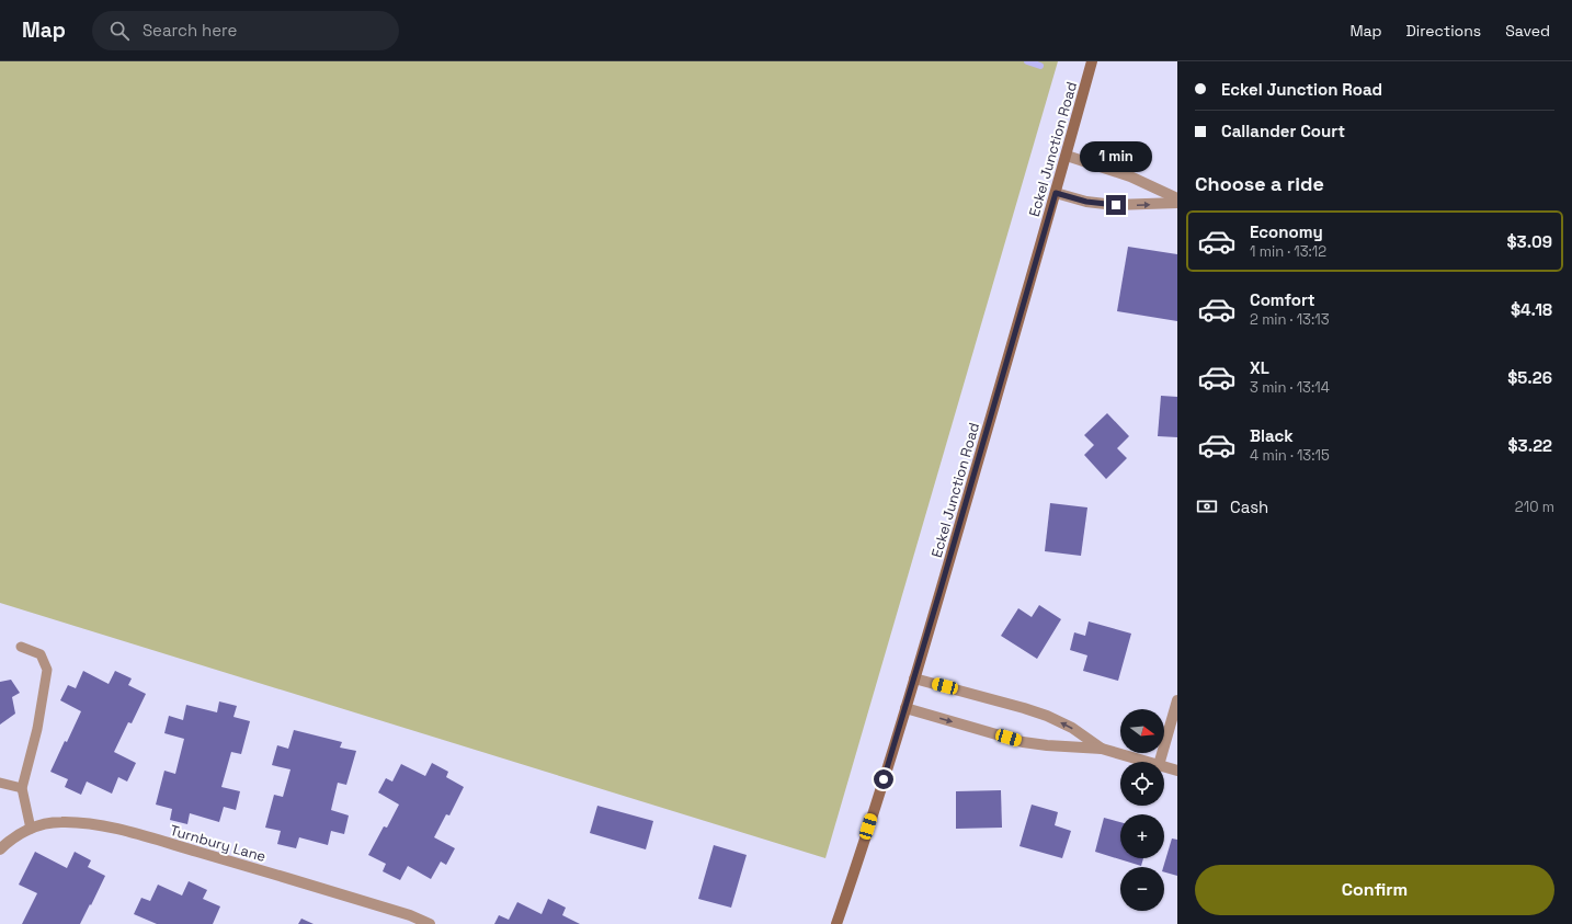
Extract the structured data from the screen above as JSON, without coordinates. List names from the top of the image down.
{
  "streets": {
    "street": ["Eckel Junction Road", "Turnbury Lane"]
  },
  "north": "right",
  "page": {
    "header": "Map",
    "search": "Search here",
    "nav": ["Map", "Directions", "Saved"],
    "banner": ["Eckel Junction Road", "Callander Court"],
    "bubble": "1 min",
    "heading": "Choose a ride",
    "list": [
      {
        "name": "Economy",
        "note": "1 min · 13:12",
        "value": "$3.09"
      },
      {
        "name": "Comfort",
        "note": "2 min · 13:13",
        "value": "$4.18"
      },
      {
        "name": "XL",
        "note": "3 min · 13:14",
        "value": "$5.26"
      },
      {
        "name": "Black",
        "note": "4 min · 13:15",
        "value": "$3.22"
      }
    ],
    "pay": ["Cash", "210 m"],
    "map_buttons": ["+", "−"],
    "buttons": "Confirm"
  }
}
